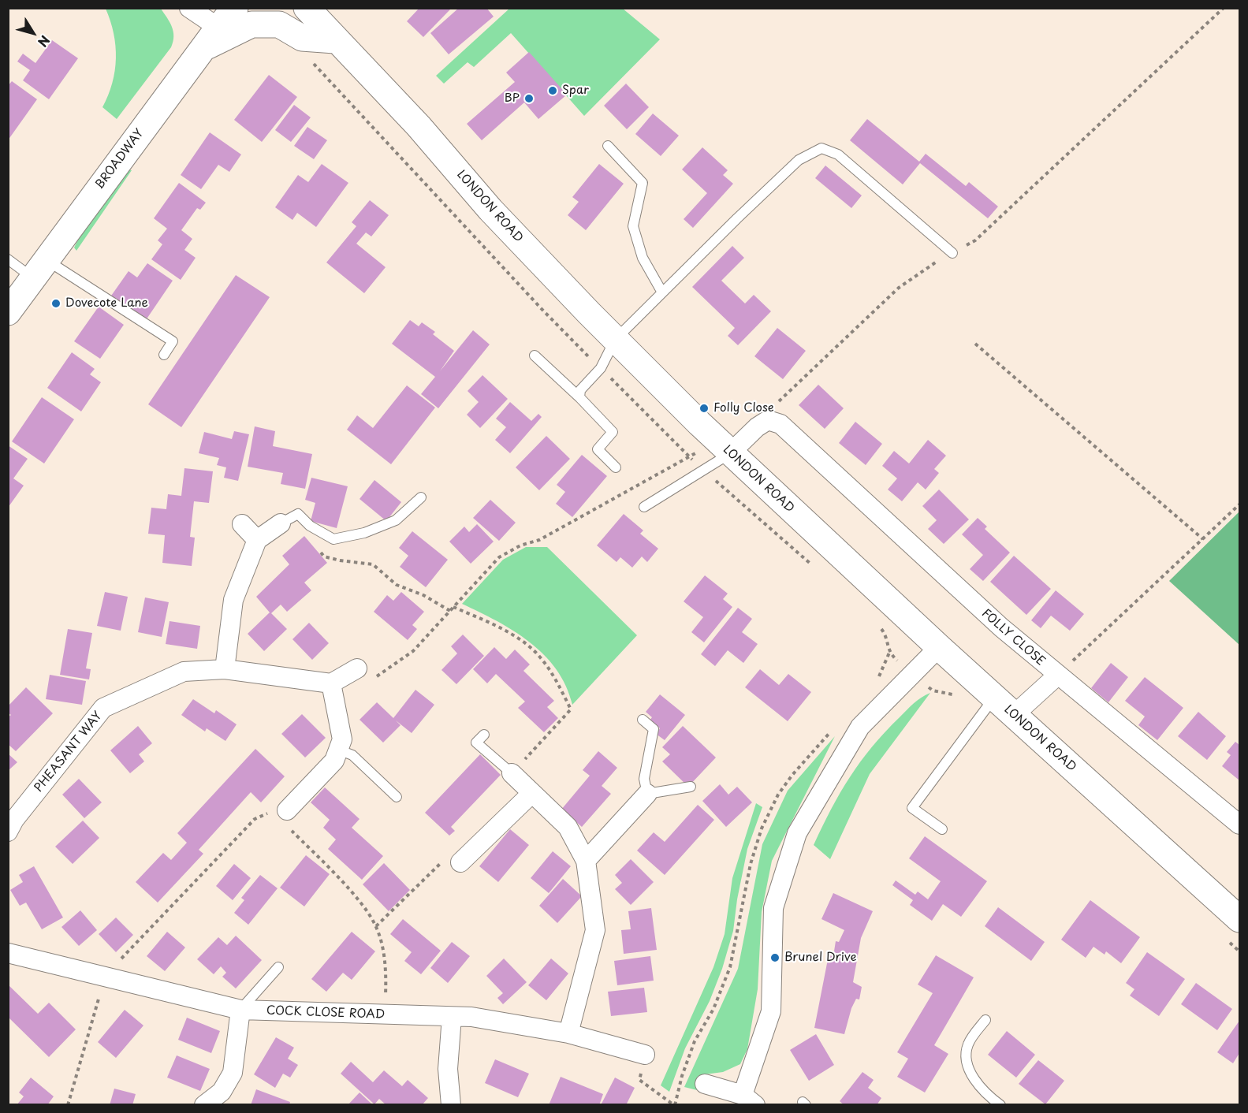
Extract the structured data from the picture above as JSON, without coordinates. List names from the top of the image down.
{
  "streets": {
    "main road": ["BROADWAY", "LONDON ROAD"],
    "street": ["FOLLY CLOSE", "PHEASANT WAY", "COCK CLOSE ROAD"]
  },
  "places": [
    "Spar",
    "BP",
    "Dovecote Lane",
    "Folly Close",
    "Brunel Drive"
  ],
  "north": "bottom right"
}
